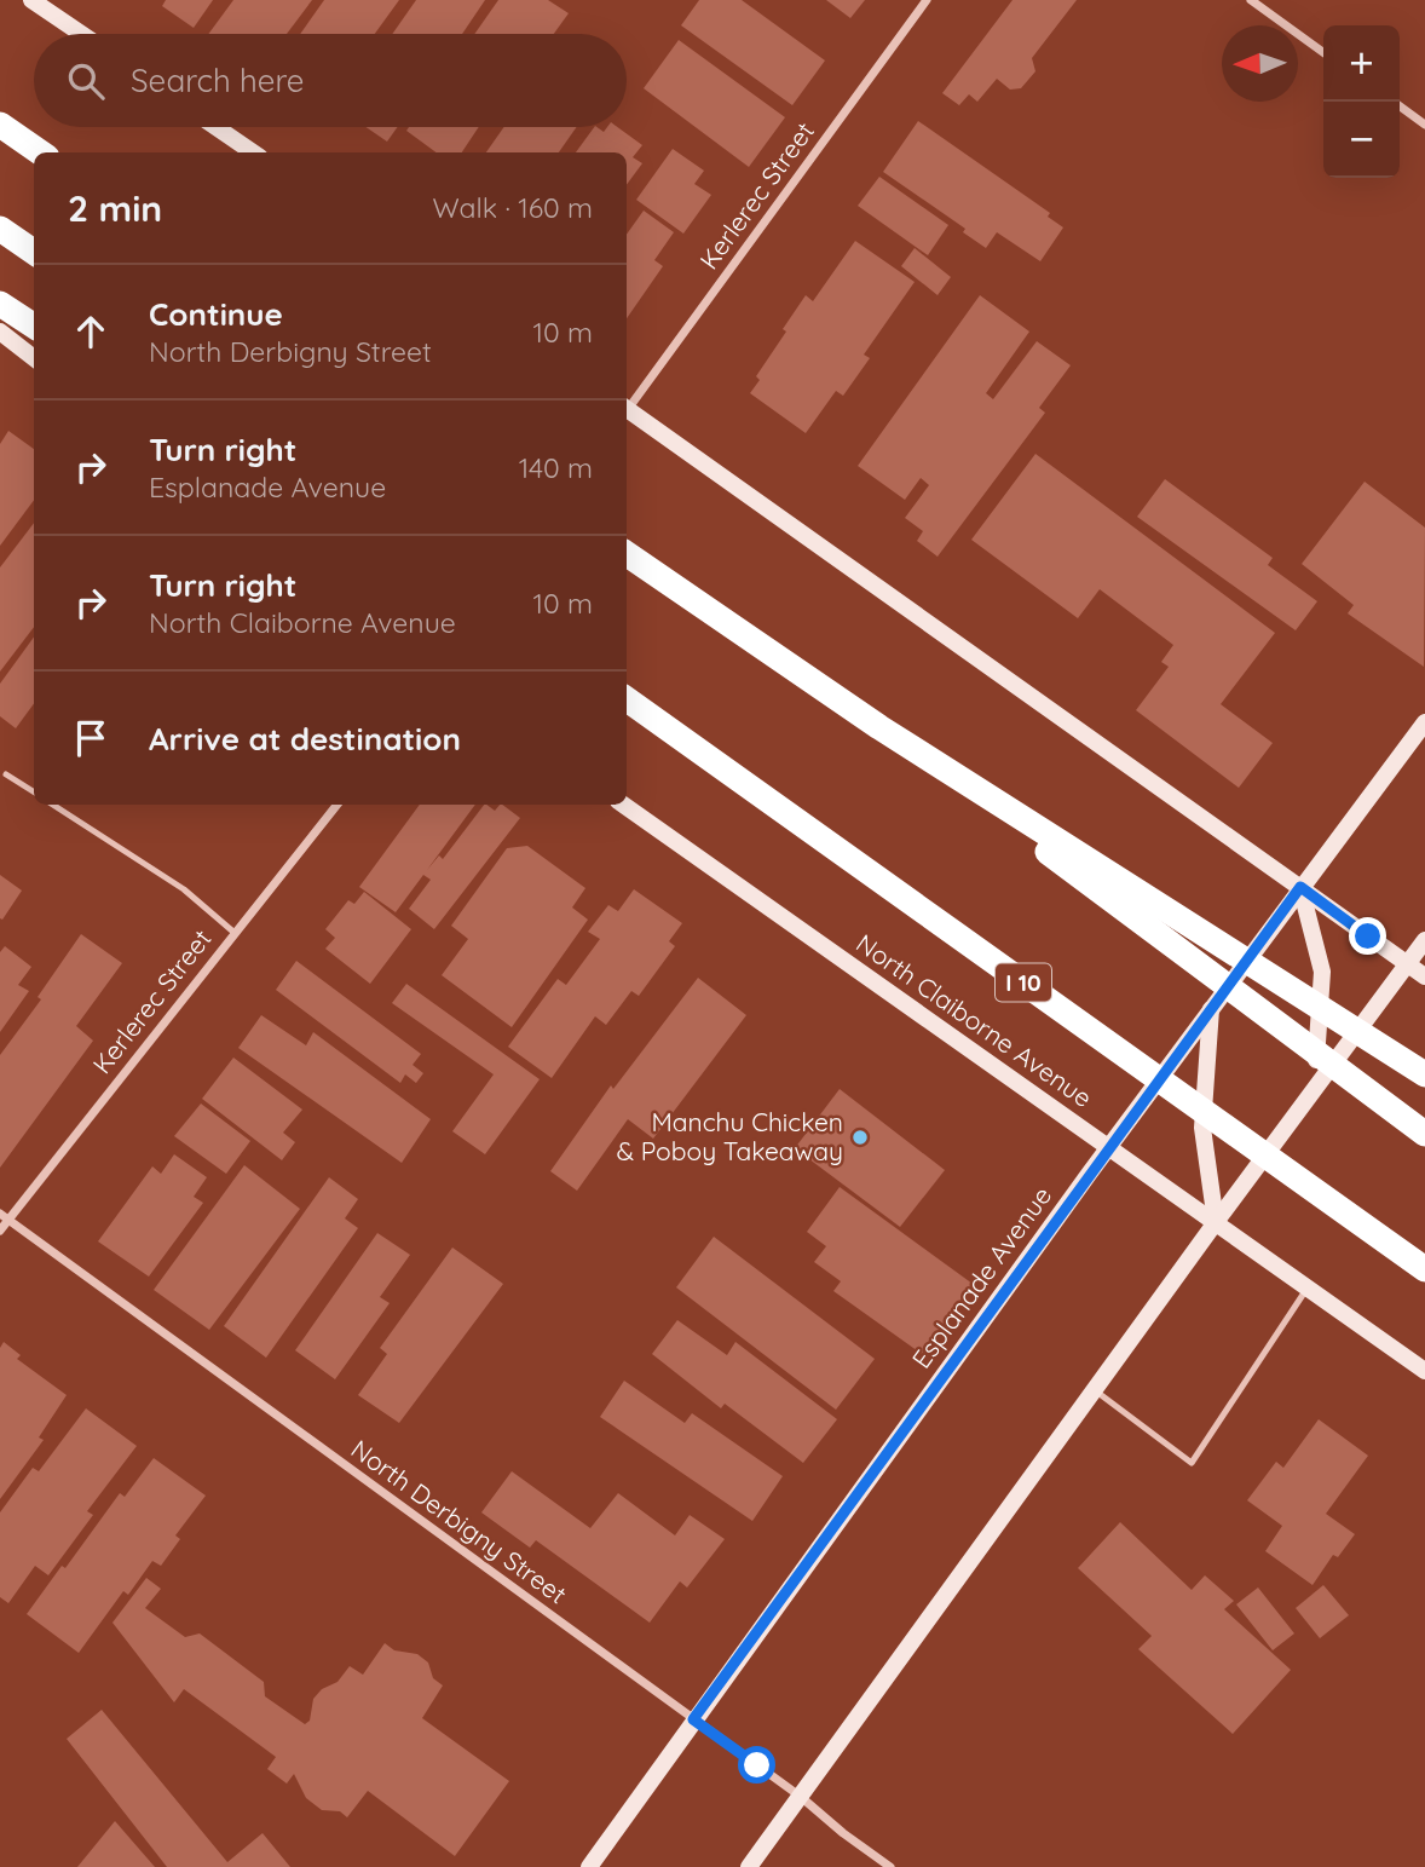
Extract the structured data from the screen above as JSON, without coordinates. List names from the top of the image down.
{
  "streets": {
    "highway": ["I 10"],
    "main road": ["North Claiborne Avenue", "Esplanade Avenue"],
    "street": ["Kerlerec Street", "North Derbigny Street"]
  },
  "crossings": [
    ["Kerlerec Street", "North Derbigny Street"],
    ["North Claiborne Avenue", "Esplanade Avenue"],
    ["Esplanade Avenue", "North Derbigny Street"]
  ],
  "places": ["Manchu Chicken & Poboy Takeaway"],
  "north": "left",
  "page": {
    "map_buttons": ["+", "−"],
    "search": "Search here",
    "heading": ["2 min", "Walk · 160 m"],
    "list": [
      ["Continue", "North Derbigny Street", "10 m"],
      ["Turn right", "Esplanade Avenue", "140 m"],
      ["Turn right", "North Claiborne Avenue", "10 m"],
      "Arrive at destination"
    ]
  }
}
